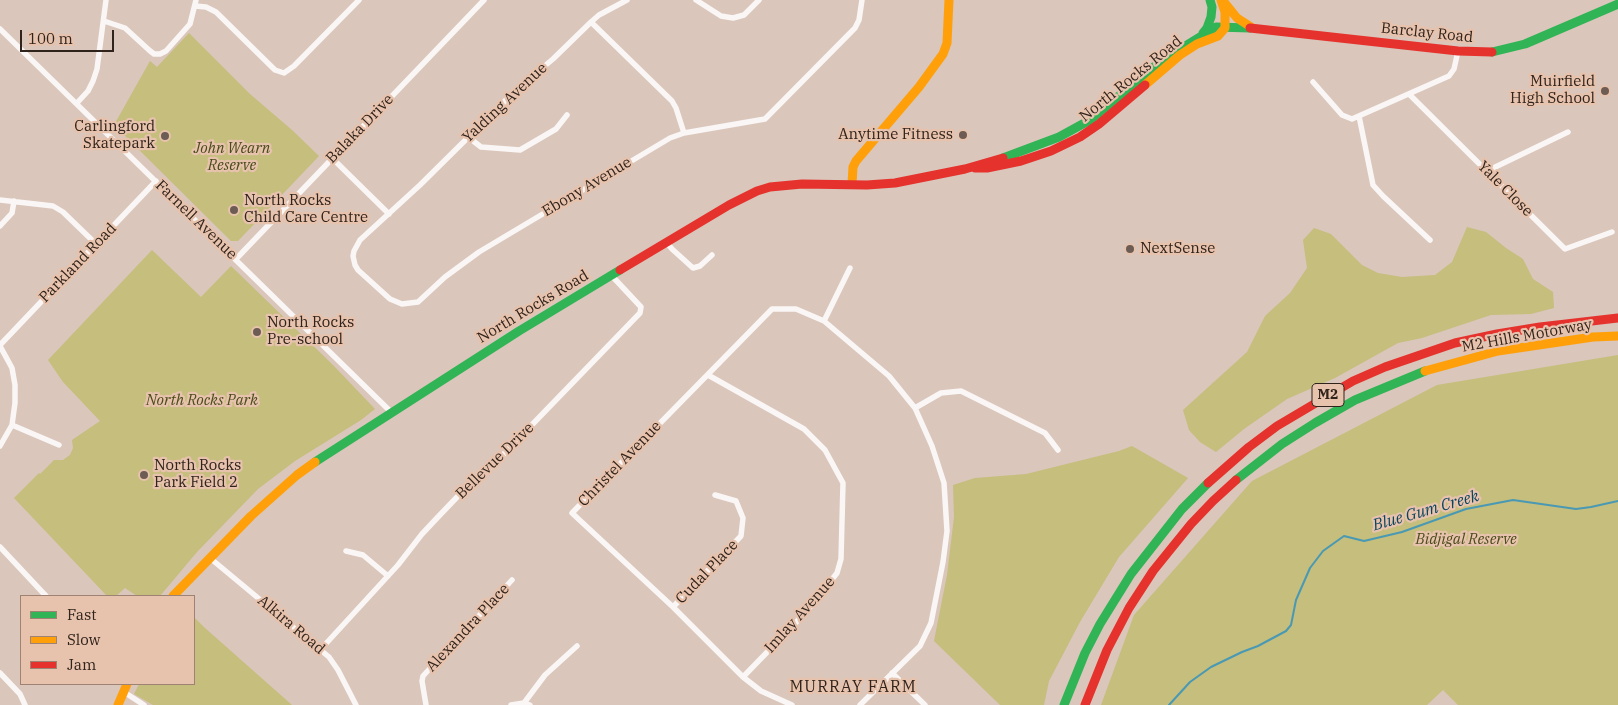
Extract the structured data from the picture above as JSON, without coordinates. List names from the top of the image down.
{
  "streets": {
    "main road": [
      "Barclay Road",
      "North Rocks Road",
      "M2 Hills Motorway",
      "M2"
    ],
    "street": [
      "Yalding Avenue",
      "Balaka Drive",
      "Ebony Avenue",
      "Yale Close",
      "Farnell Avenue",
      "Parkland Road",
      "Bellevue Drive",
      "Christel Avenue",
      "Cudal Place",
      "Imlay Avenue",
      "Alkira Road",
      "Alexandra Place"
    ]
  },
  "crossings": [
    ["Barclay Road", "North Rocks Road"],
    ["North Rocks Road", "Farnell Avenue"],
    ["North Rocks Road", "Bellevue Drive"],
    ["North Rocks Road", "Alkira Road"],
    ["Yalding Avenue", "Ebony Avenue"],
    ["Balaka Drive", "Farnell Avenue"],
    ["Farnell Avenue", "Parkland Road"],
    ["Bellevue Drive", "Alkira Road"],
    ["Christel Avenue", "Cudal Place"],
    ["Christel Avenue", "Imlay Avenue"]
  ],
  "districts": ["MURRAY FARM"],
  "water": ["Blue Gum Creek"],
  "parks": ["John Wearn Reserve", "North Rocks Park", "Bidjigal Reserve"],
  "places": [
    "Muirfield High School",
    "Anytime Fitness",
    "Carlingford Skatepark",
    "North Rocks Child Care Centre",
    "NextSense",
    "North Rocks Pre-school",
    "North Rocks Park Field 2"
  ],
  "legend": ["Fast", "Slow", "Jam"],
  "scale_bar": "100 m"
}
